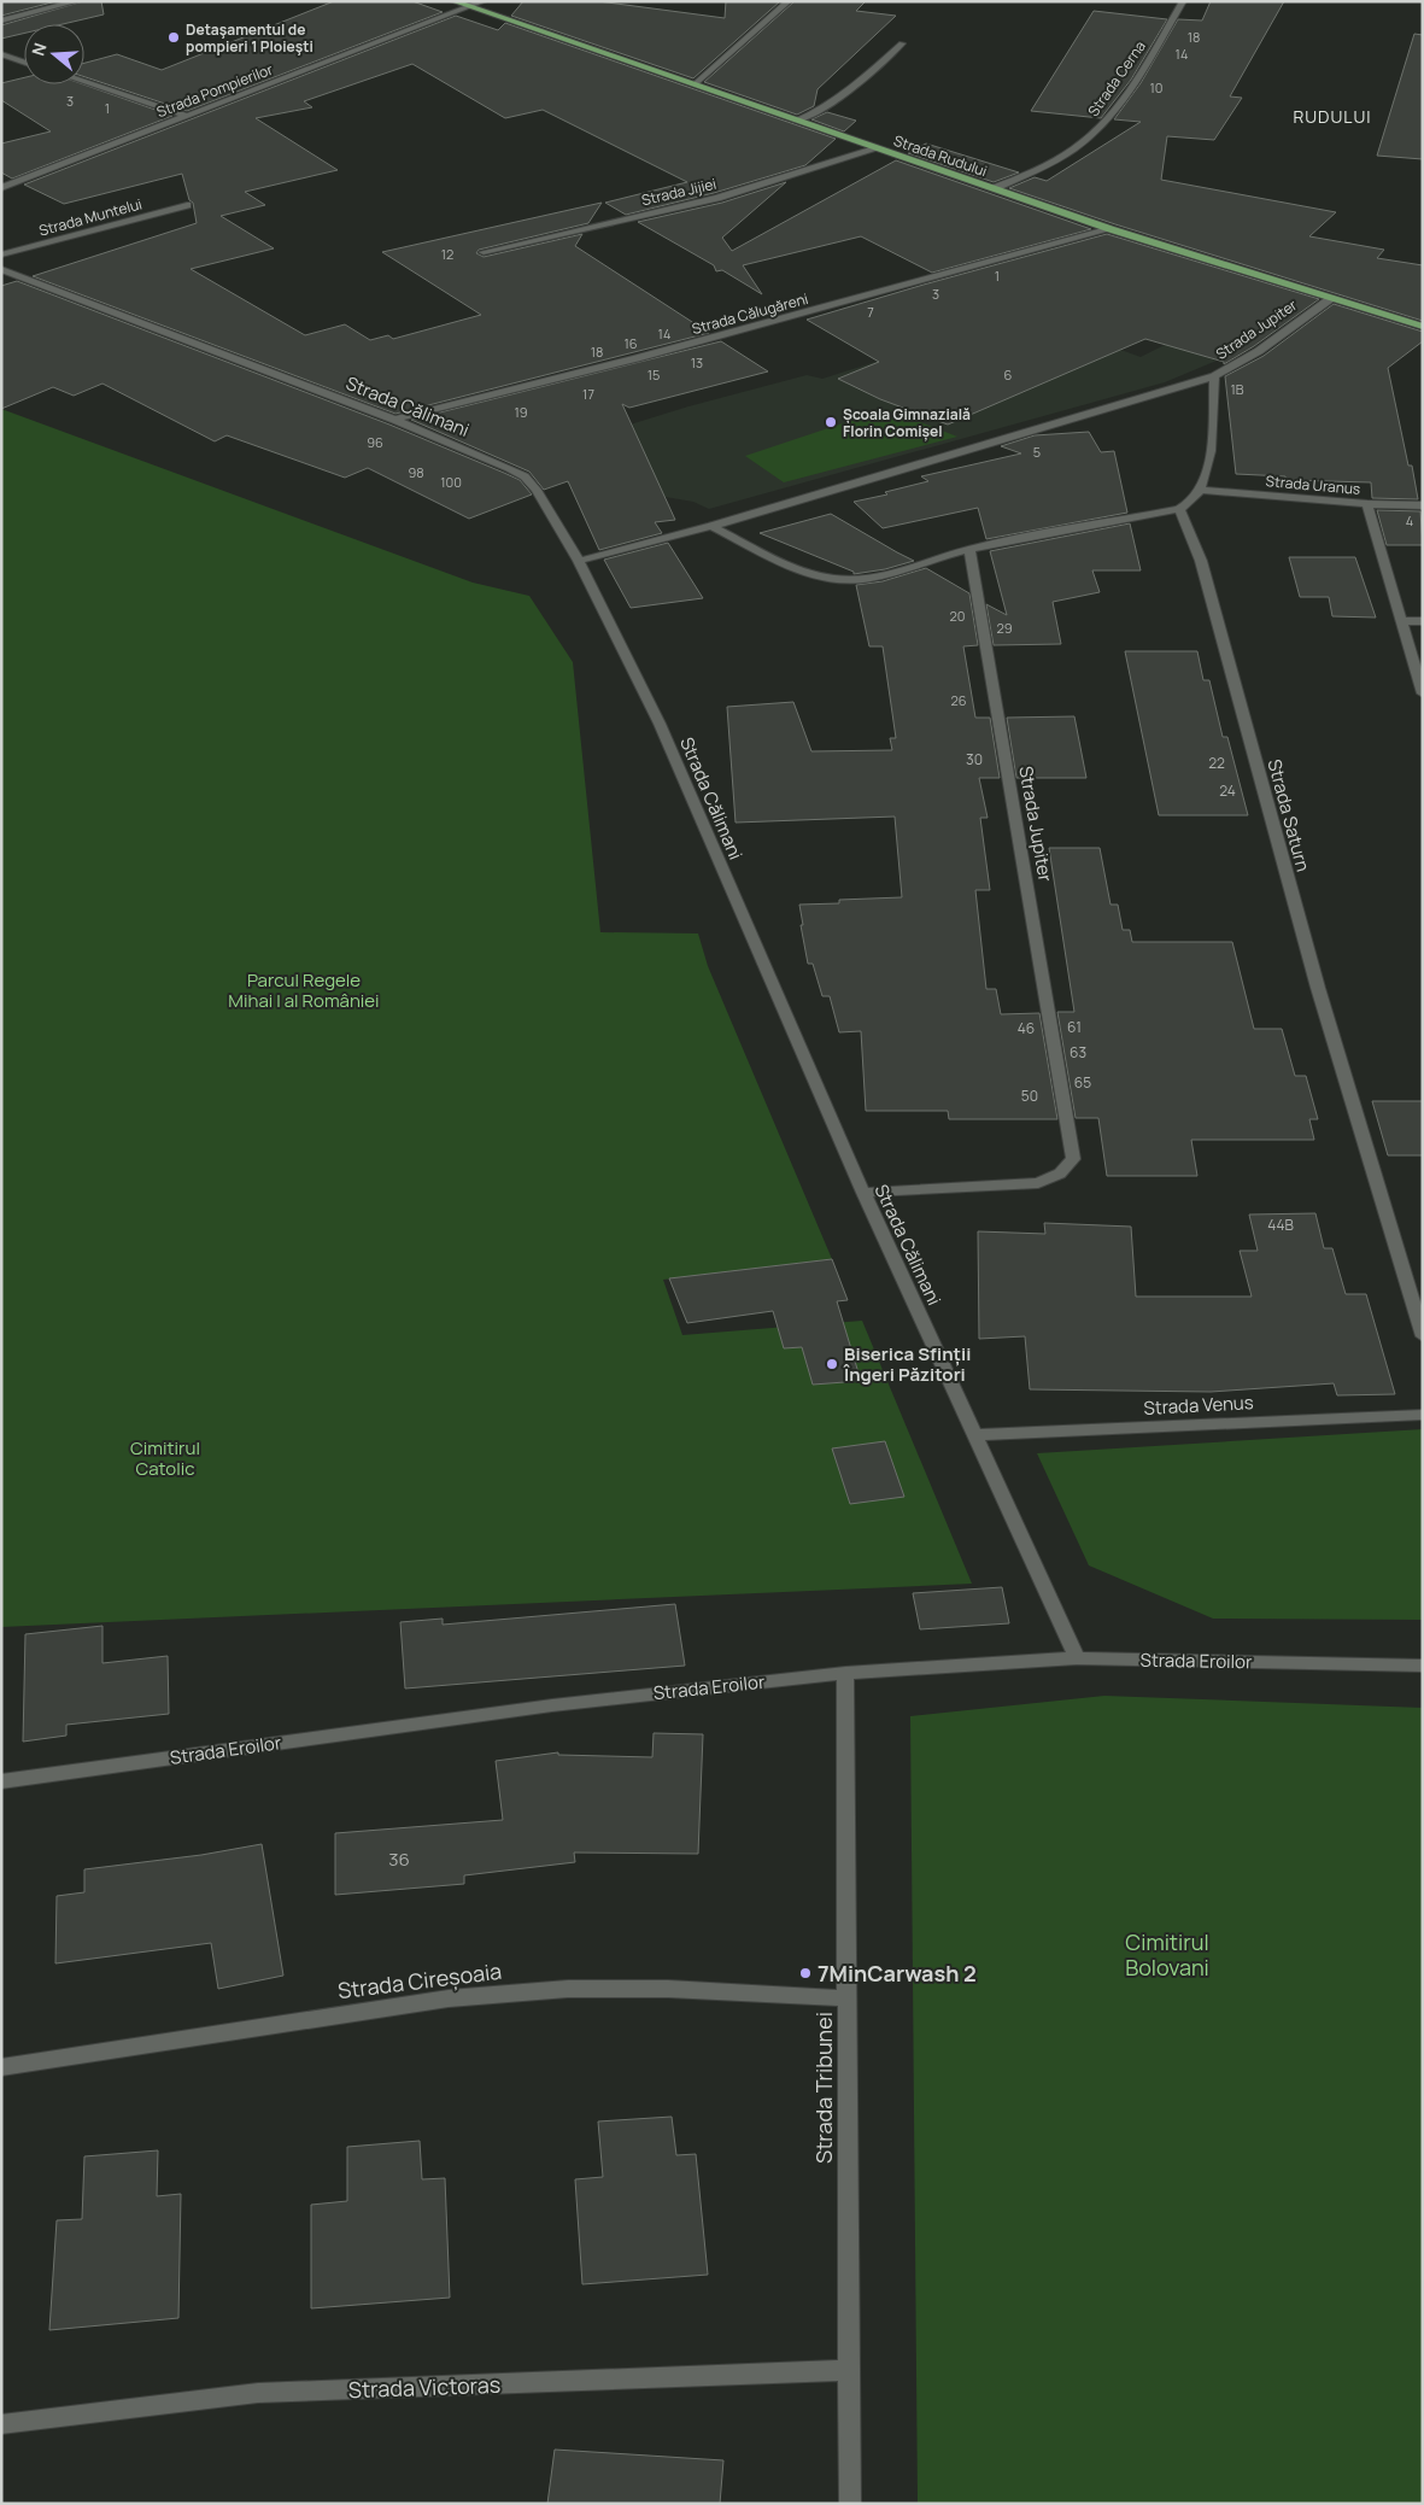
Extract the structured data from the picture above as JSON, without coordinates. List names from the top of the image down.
{
  "streets": {
    "main road": ["Strada Rudului"],
    "street": [
      "Strada Cerna",
      "Strada Pompierilor",
      "Strada Jijiei",
      "Strada Muntelui",
      "Strada Călugăreni",
      "Strada Jupiter",
      "Strada Călimani",
      "Strada Uranus",
      "Strada Saturn",
      "Strada Venus",
      "Strada Eroilor",
      "Strada Cireșoaia",
      "Strada Tribunei",
      "Strada Victoras"
    ]
  },
  "crossings": [
    ["Strada Cerna", "Strada Rudului"],
    ["Strada Pompierilor", "Strada Rudului"],
    ["Strada Rudului", "Strada Jijiei"],
    ["Strada Rudului", "Strada Călugăreni"],
    ["Strada Rudului", "Strada Jupiter"],
    ["Strada Călugăreni", "Strada Călimani"],
    ["Strada Jupiter", "Strada Călimani"],
    ["Strada Călimani", "Strada Venus"],
    ["Strada Călimani", "Strada Eroilor"],
    ["Strada Eroilor", "Strada Tribunei"],
    ["Strada Cireșoaia", "Strada Tribunei"],
    ["Strada Tribunei", "Strada Victoras"]
  ],
  "districts": ["RUDULUI"],
  "parks": ["Parcul Regele Mihai I al României", "Cimitirul Catolic", "Cimitirul Bolovani"],
  "places": [
    "Detaşamentul de pompieri 1 Ploieşti",
    "Școala Gimnazială Florin Comișel",
    "Biserica Sfinții Îngeri Păzitori",
    "7MinCarwash 2"
  ],
  "house_numbers": [
    "18",
    "14",
    "10",
    "3",
    "1",
    "12",
    "1",
    "3",
    "7",
    "14",
    "16",
    "18",
    "13",
    "15",
    "6",
    "1B",
    "17",
    "19",
    "96",
    "5",
    "98",
    "100",
    "4",
    "20",
    "29",
    "26",
    "30",
    "22",
    "24",
    "61",
    "46",
    "63",
    "65",
    "50",
    "44B",
    "36"
  ],
  "north": "left"
}
